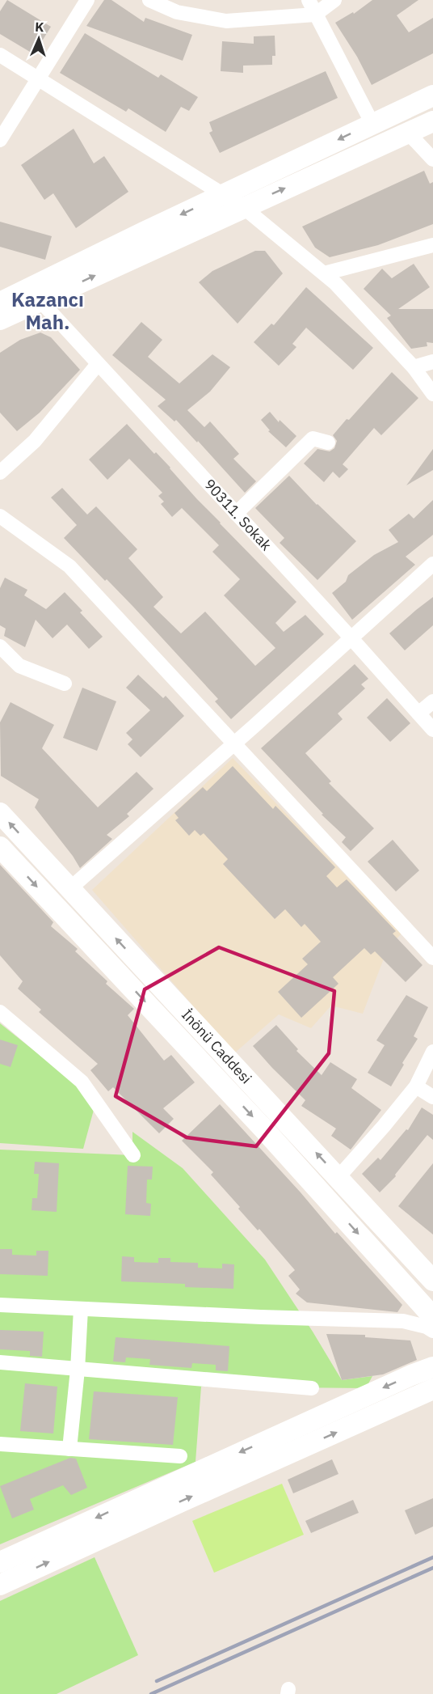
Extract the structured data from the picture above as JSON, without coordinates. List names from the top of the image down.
{
  "streets": {
    "main road": ["İnönü Caddesi"],
    "street": ["90311. Sokak"]
  },
  "districts": ["Kazancı Mah."],
  "north": "top"
}
